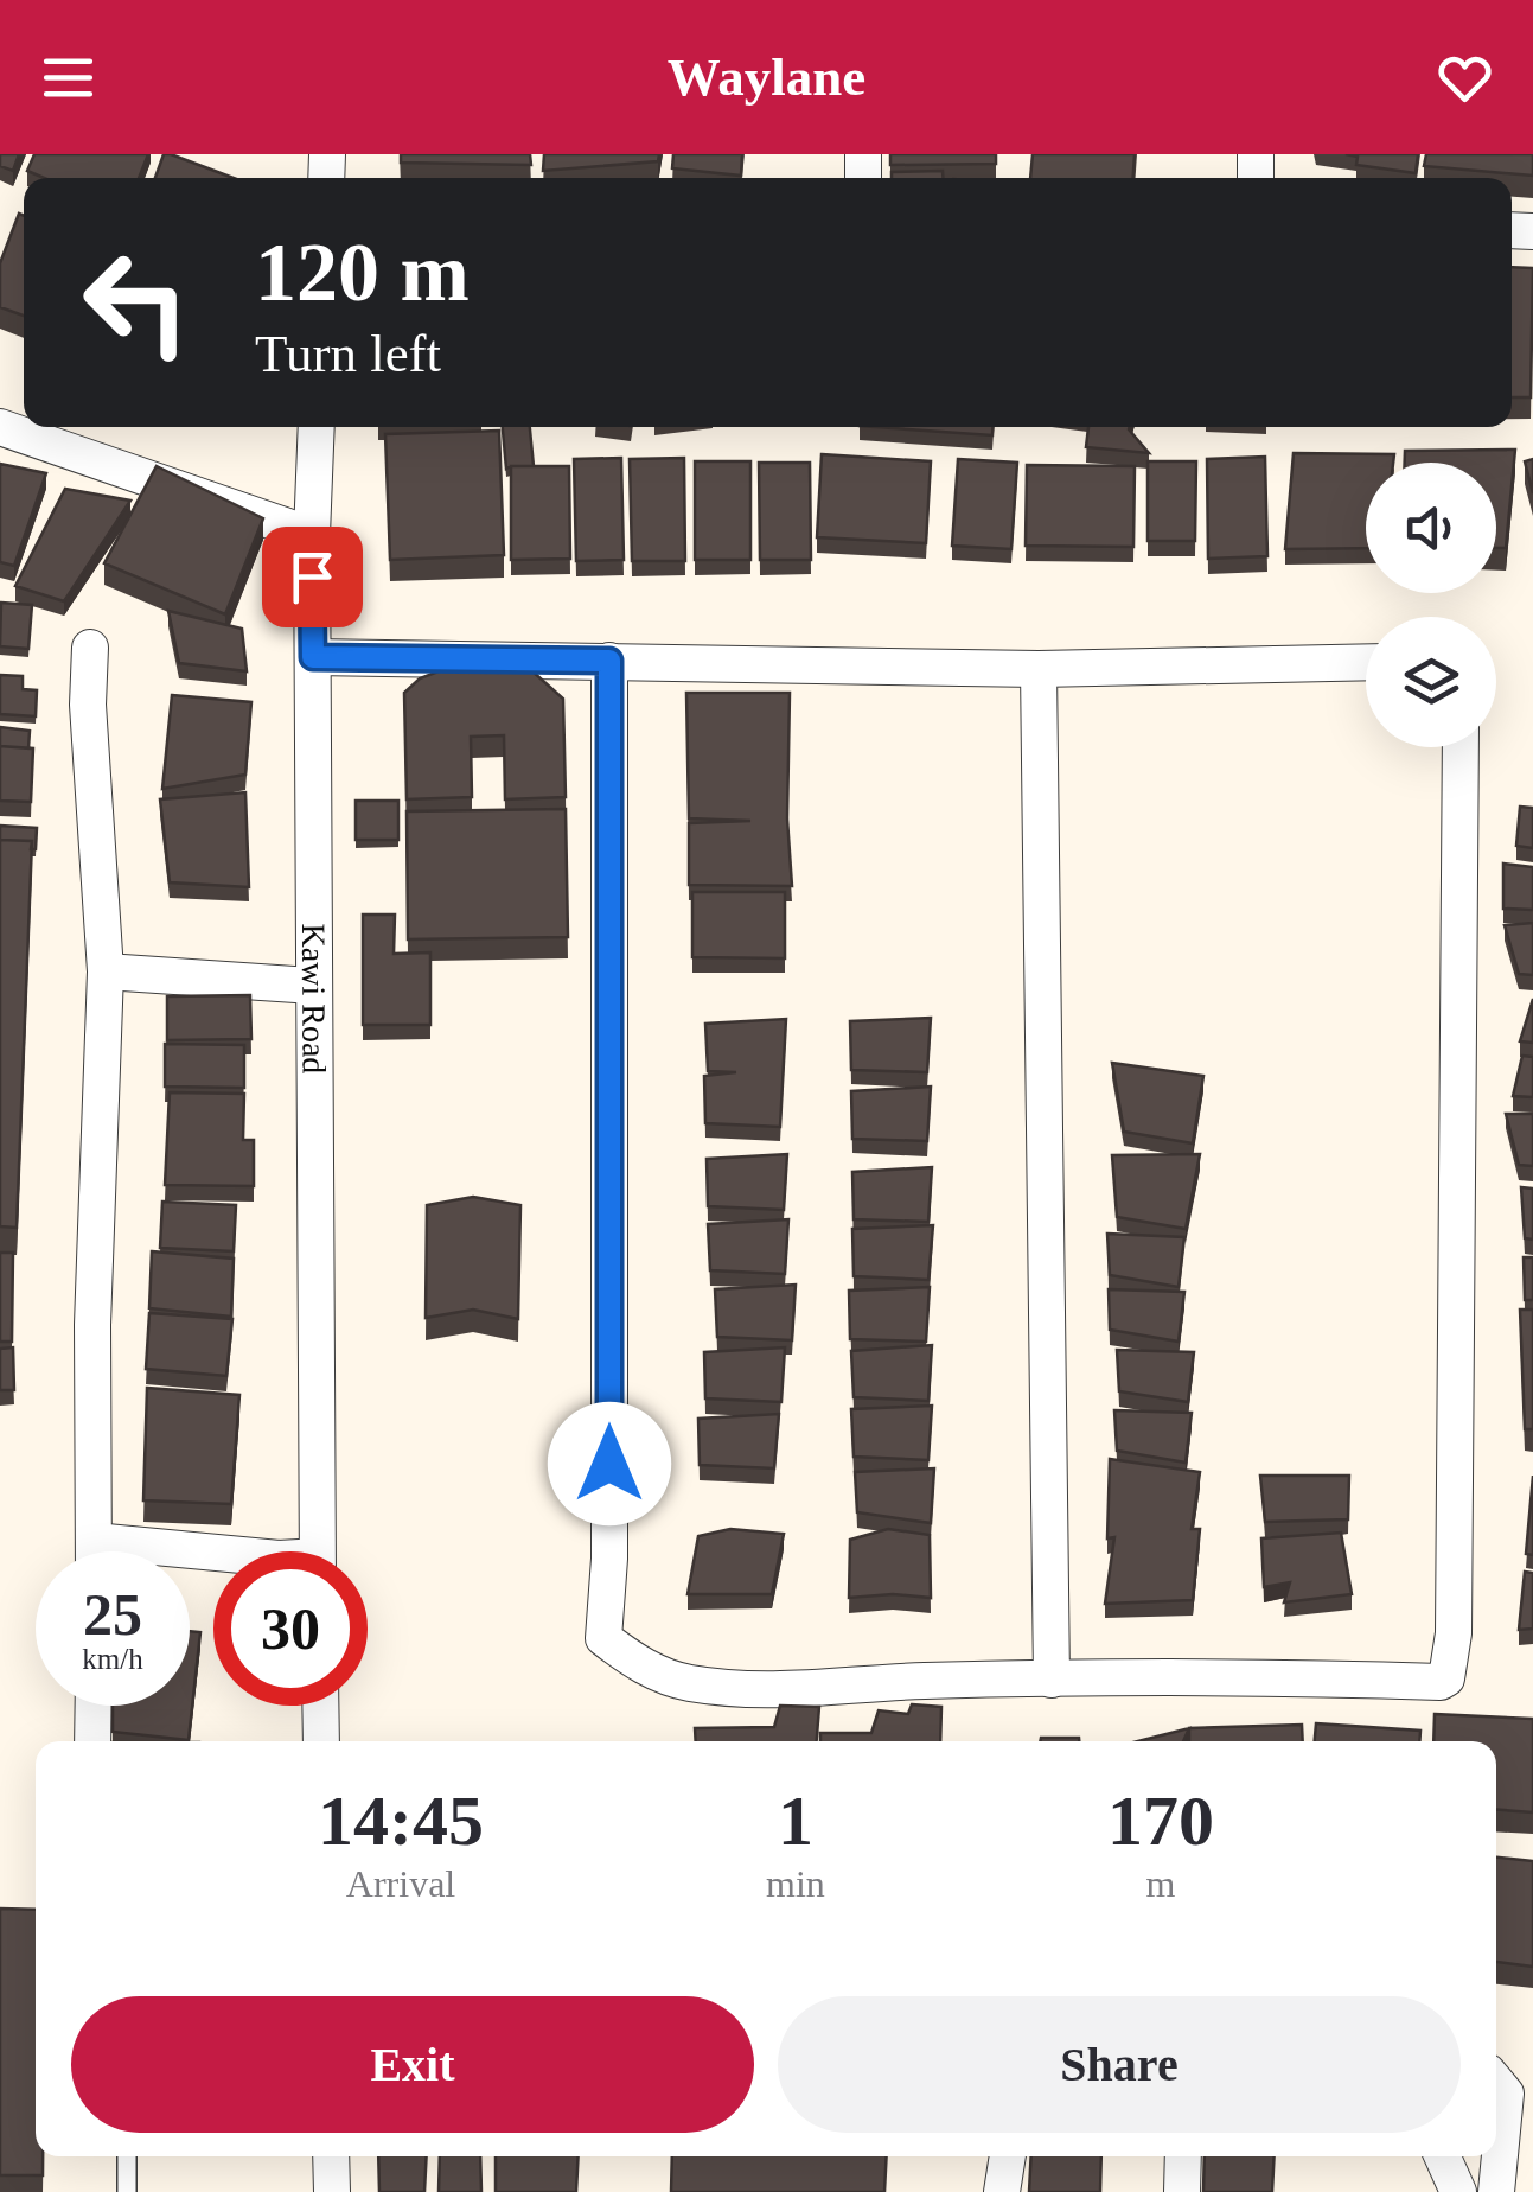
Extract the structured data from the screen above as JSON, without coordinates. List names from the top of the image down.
{
  "streets": {
    "street": ["Kawi Road"]
  },
  "page": {
    "header": "Waylane",
    "turn": ["120 m", "Turn left"],
    "speed": "25 km/h",
    "limit": "30",
    "eta": [
      "14:45",
      "Arrival",
      "1",
      "min",
      "170",
      "m"
    ],
    "buttons": ["Exit", "Share"]
  }
}
